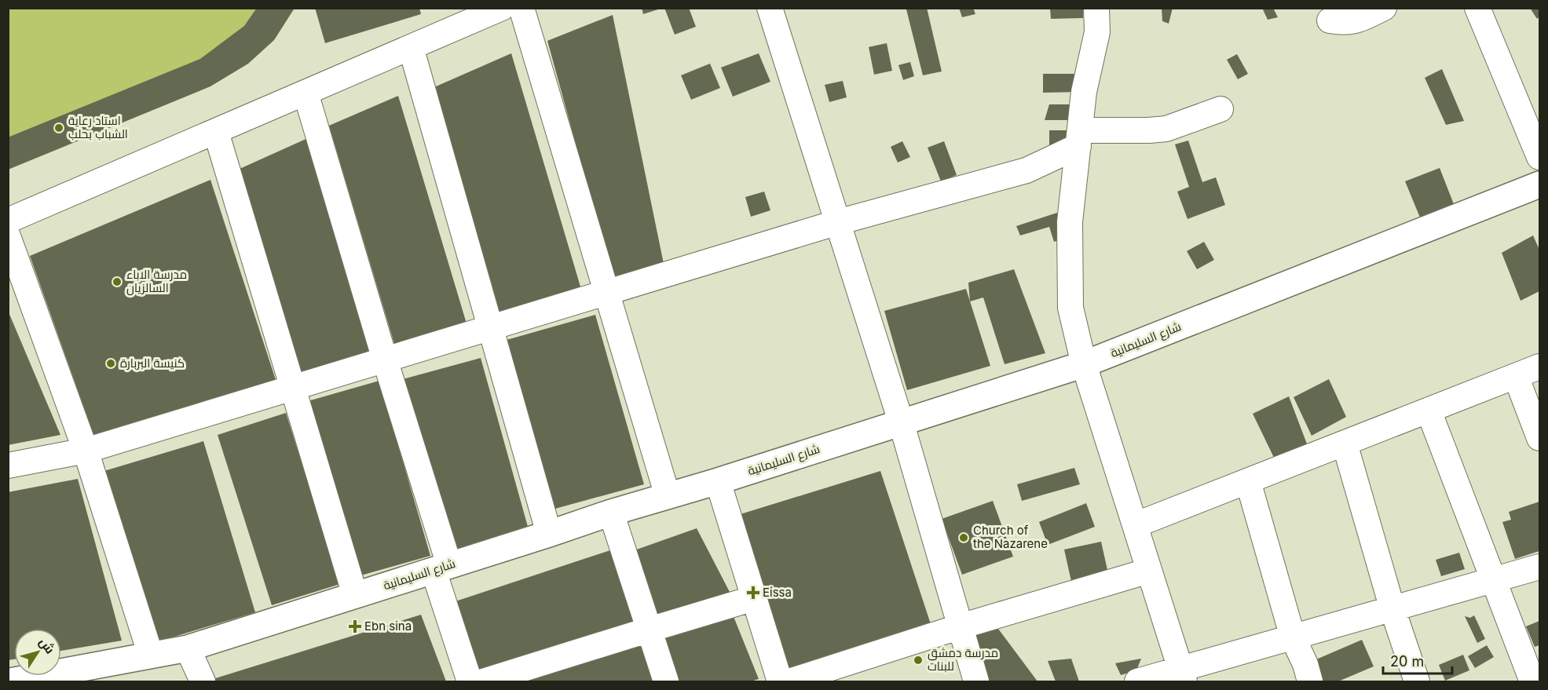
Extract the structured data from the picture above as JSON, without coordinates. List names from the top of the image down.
{
  "streets": {
    "main road": ["شارع السليمانية"]
  },
  "places": {
    "other": [
      "استاد رعاية الشباب بحلب",
      "مدرسة الاباء السالزيان",
      "كنيسة البربارة",
      "Church of the Nazarene",
      "مدرسة دمشق للبنات"
    ],
    "health": ["Eissa", "Ebn sina"]
  },
  "scale_bar": "20 m",
  "north": "top right"
}
